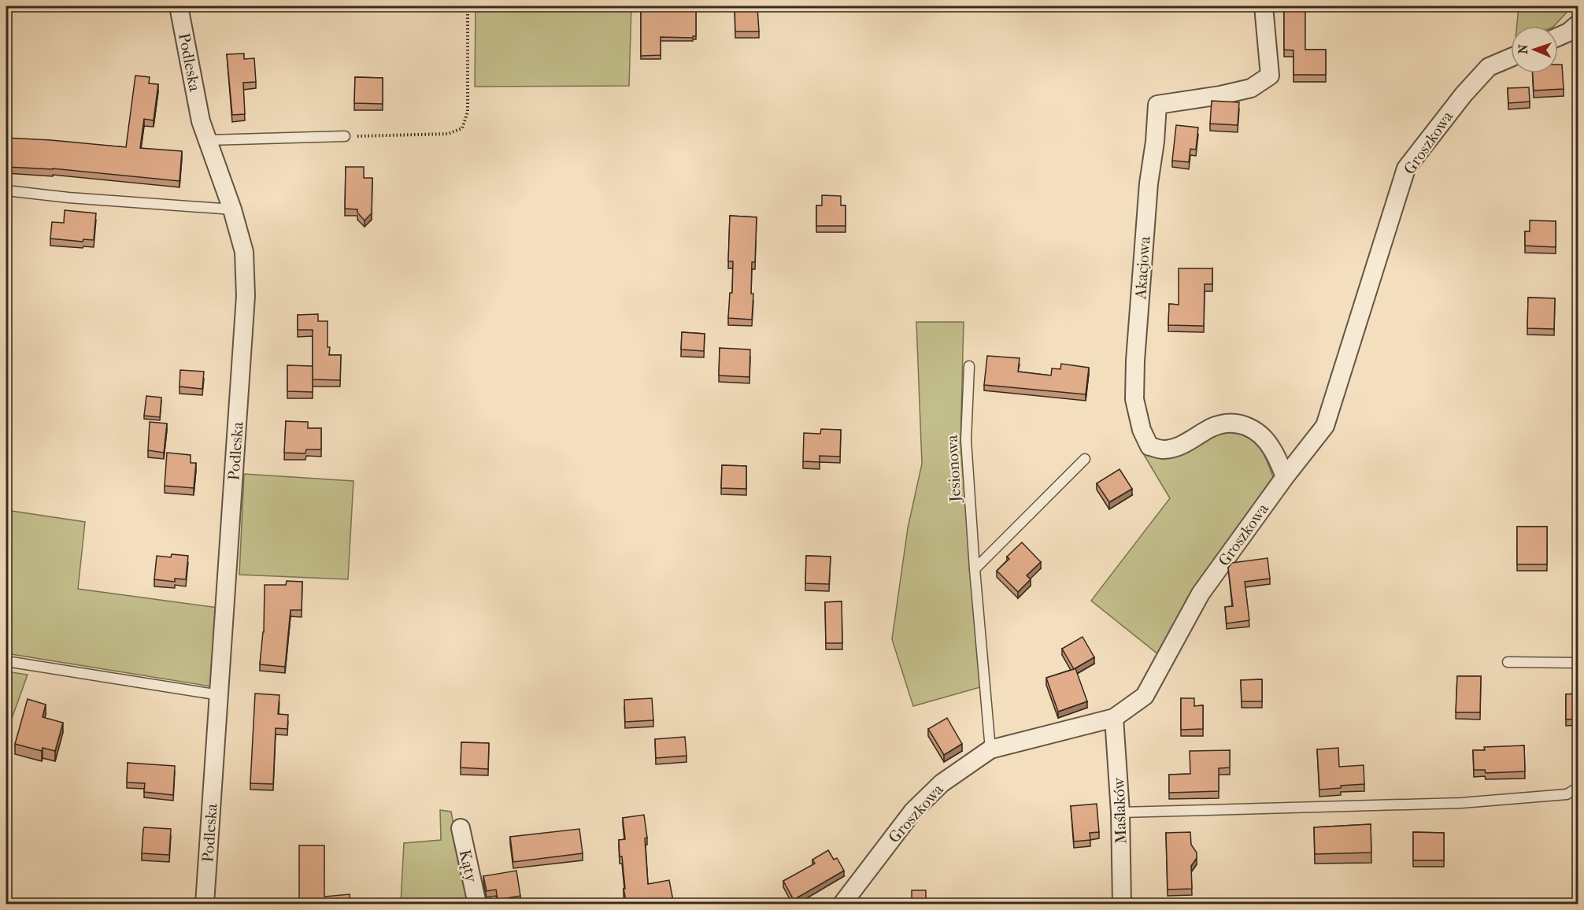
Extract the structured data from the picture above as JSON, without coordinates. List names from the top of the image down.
{
  "streets": {
    "street": [
      "Podleska",
      "Groszkowa",
      "Akacjowa",
      "Maślaków",
      "Kąty"
    ],
    "lane": ["Jesionowa"]
  },
  "crossings": [
    ["Groszkowa", "Akacjowa"],
    ["Groszkowa", "Jesionowa"],
    ["Groszkowa", "Maślaków"]
  ],
  "north": "left"
}
